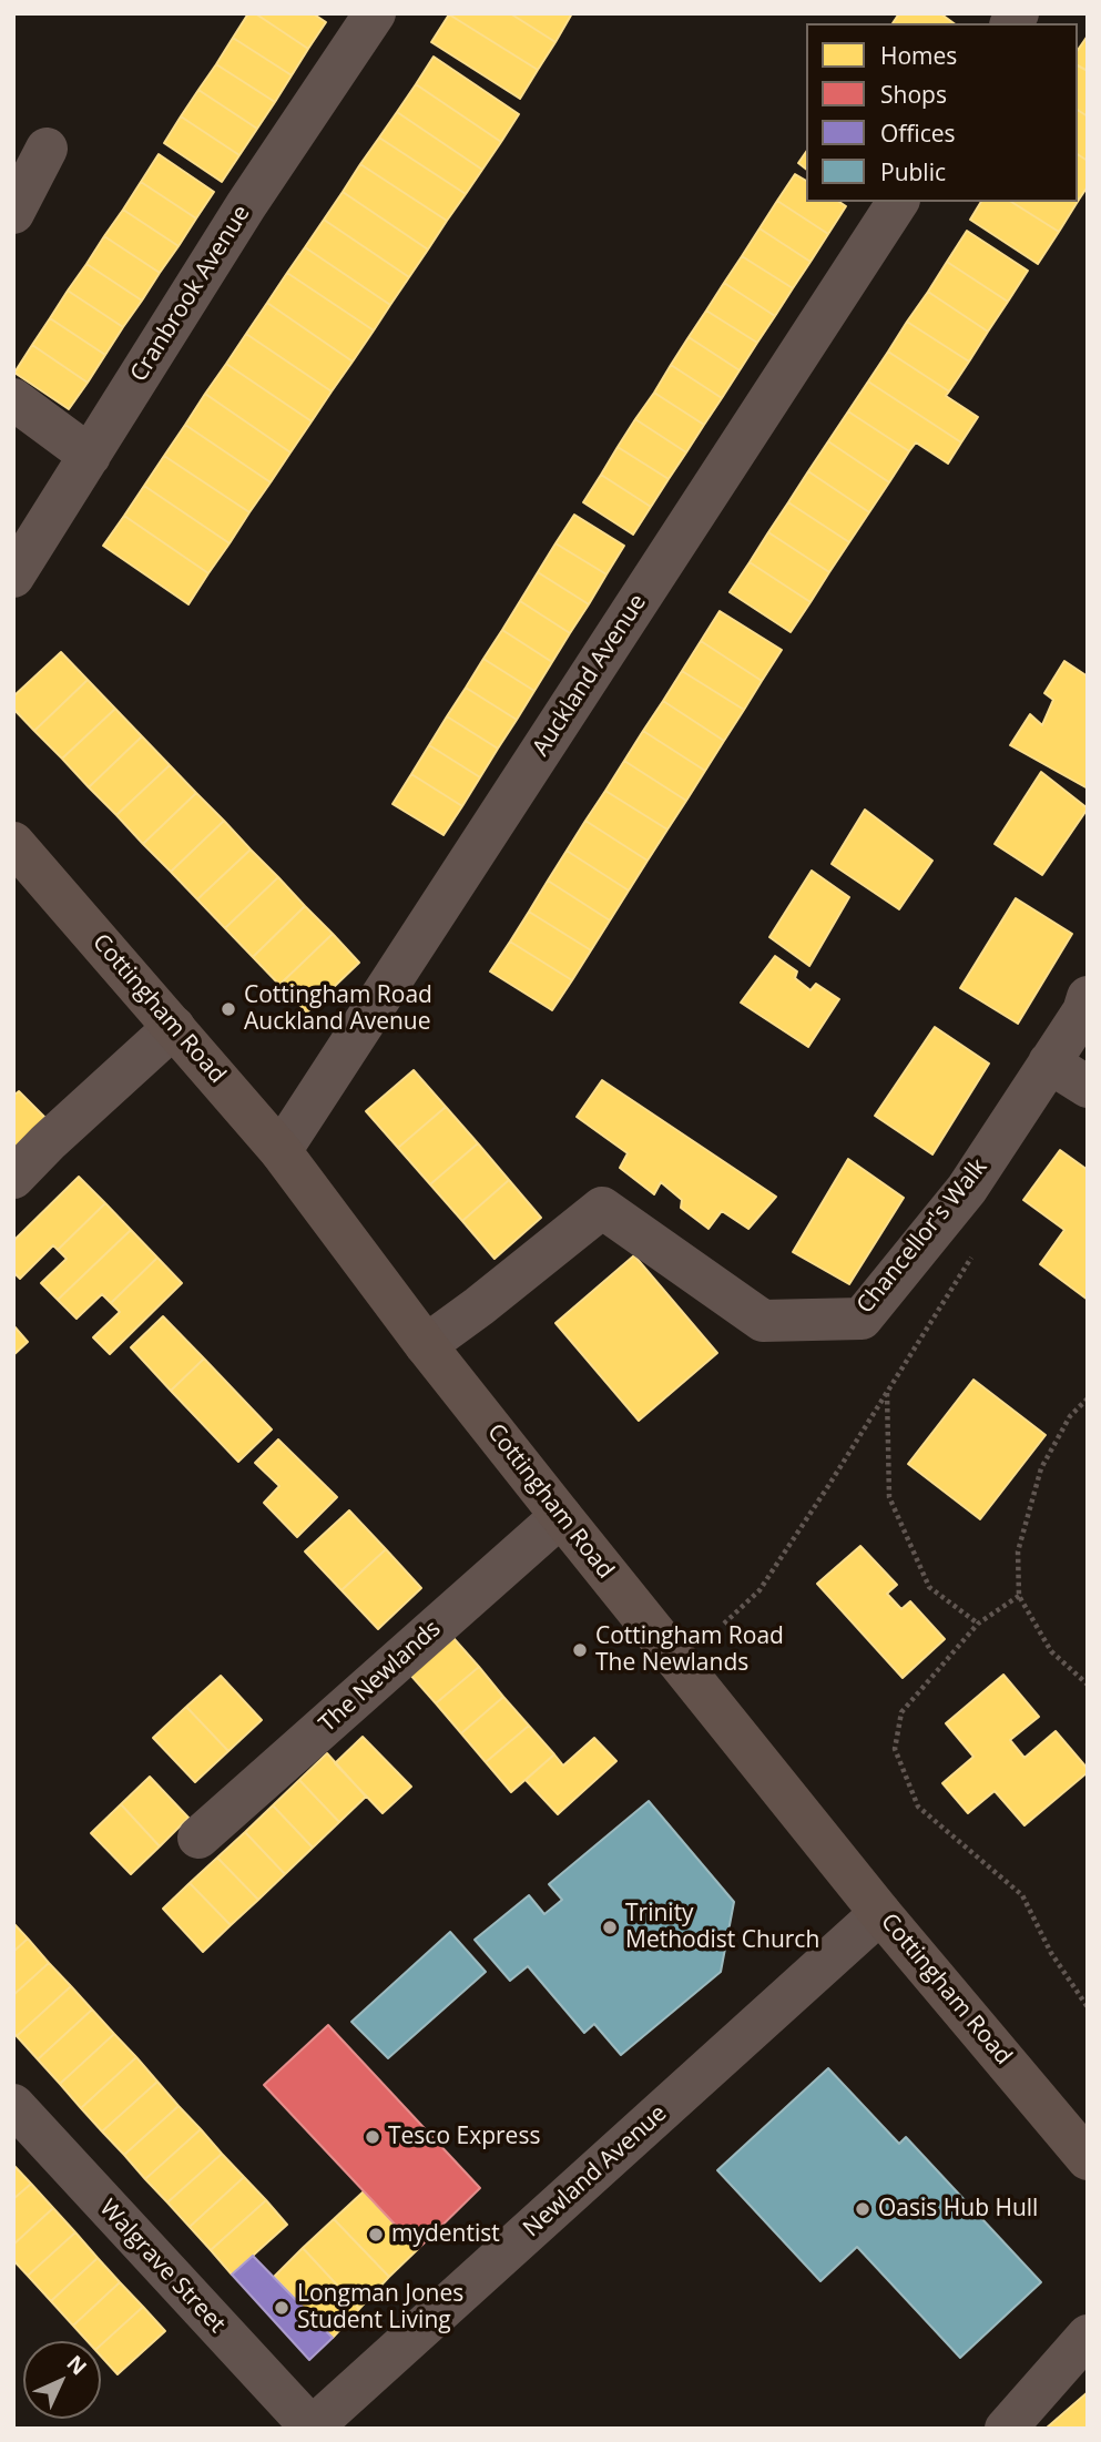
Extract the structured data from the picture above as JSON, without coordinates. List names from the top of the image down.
{
  "streets": {
    "main road": ["Cottingham Road"],
    "street": [
      "Cranbrook Avenue",
      "Auckland Avenue",
      "Chancellor's Walk",
      "The Newlands",
      "Newland Avenue",
      "Walgrave Street"
    ]
  },
  "crossings": [
    ["Auckland Avenue", "Cottingham Road"],
    ["Cottingham Road", "Chancellor's Walk"],
    ["Cottingham Road", "The Newlands"],
    ["Cottingham Road", "Newland Avenue"],
    ["Newland Avenue", "Walgrave Street"]
  ],
  "places": [
    "Cottingham Road Auckland Avenue",
    "Cottingham Road The Newlands",
    "Trinity Methodist Church",
    "Tesco Express",
    "Oasis Hub Hull",
    "mydentist",
    "Longman Jones Student Living"
  ],
  "legend": [
    "Homes",
    "Shops",
    "Offices",
    "Public"
  ],
  "north": "top right"
}
